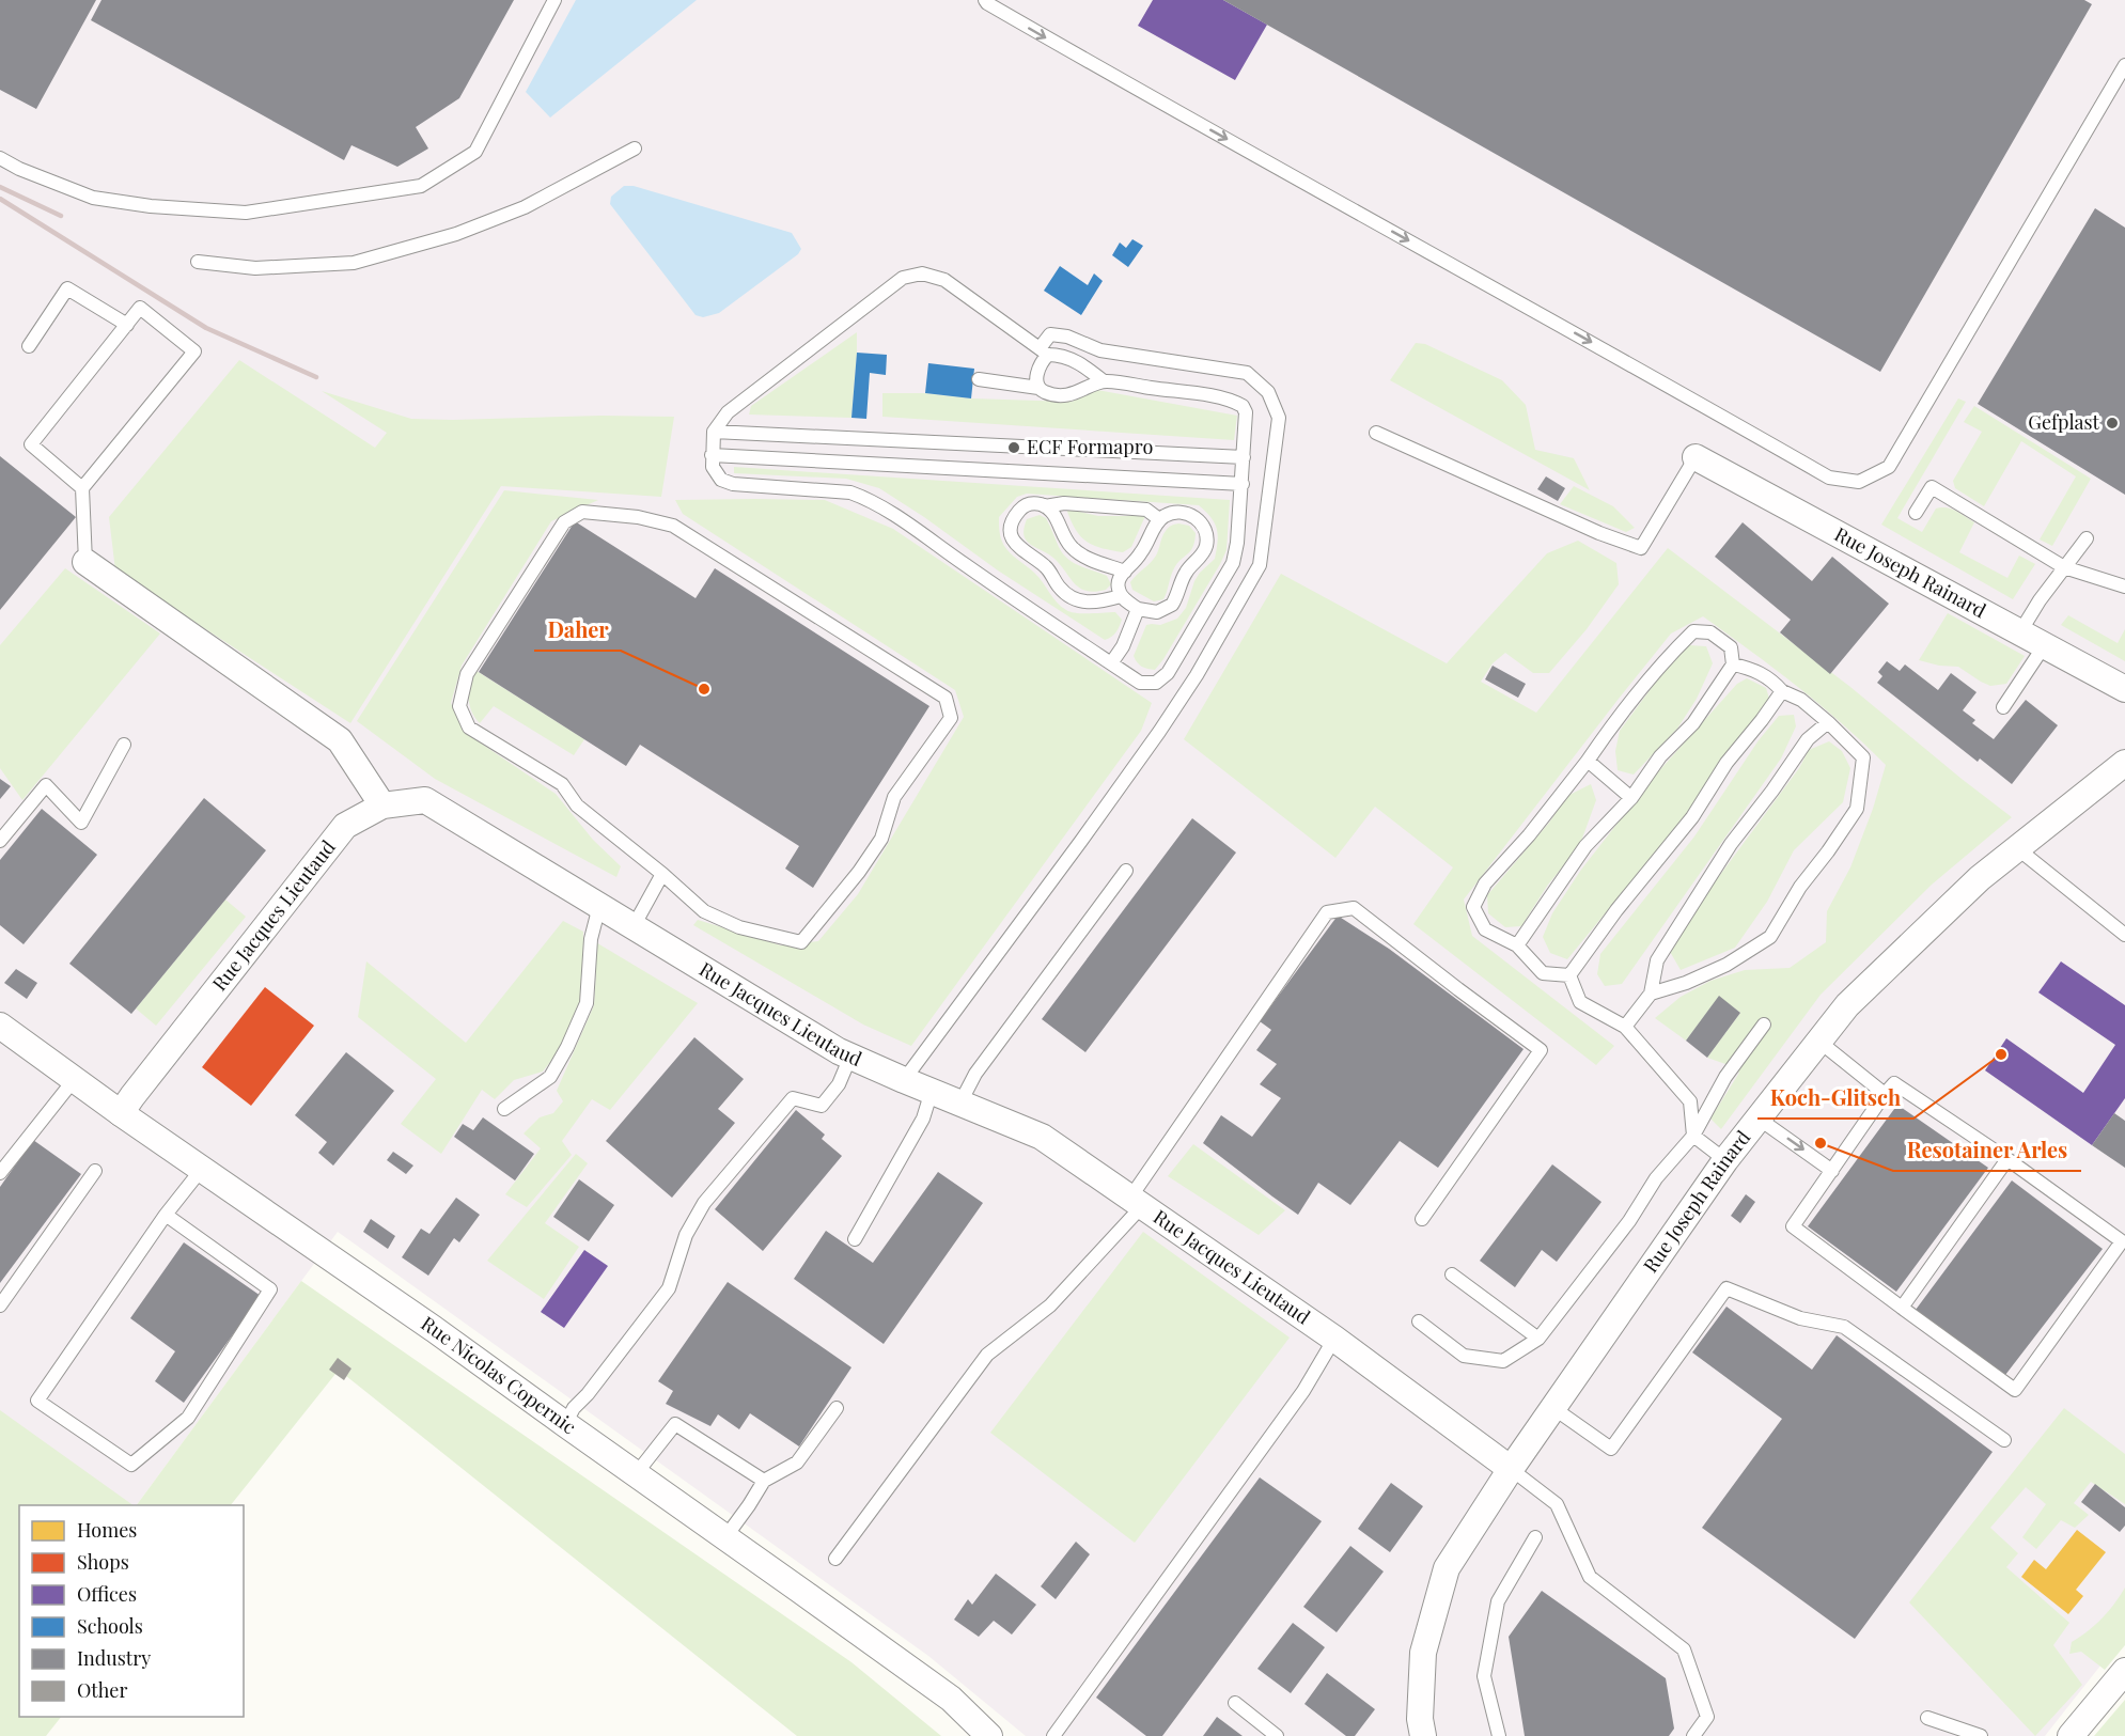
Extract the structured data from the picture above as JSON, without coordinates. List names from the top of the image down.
{
  "streets": {
    "street": ["Rue Joseph Rainard", "Rue Jacques Lieutaud", "Rue Nicolas Copernic"]
  },
  "crossings": [
    ["Rue Joseph Rainard", "Rue Jacques Lieutaud"],
    ["Rue Jacques Lieutaud", "Rue Nicolas Copernic"]
  ],
  "places": [
    "Gefplast",
    "ECF Formapro",
    "Daher",
    "Koch-Glitsch",
    "Resotainer Arles"
  ],
  "legend": [
    "Homes",
    "Shops",
    "Offices",
    "Schools",
    "Industry",
    "Other"
  ]
}
